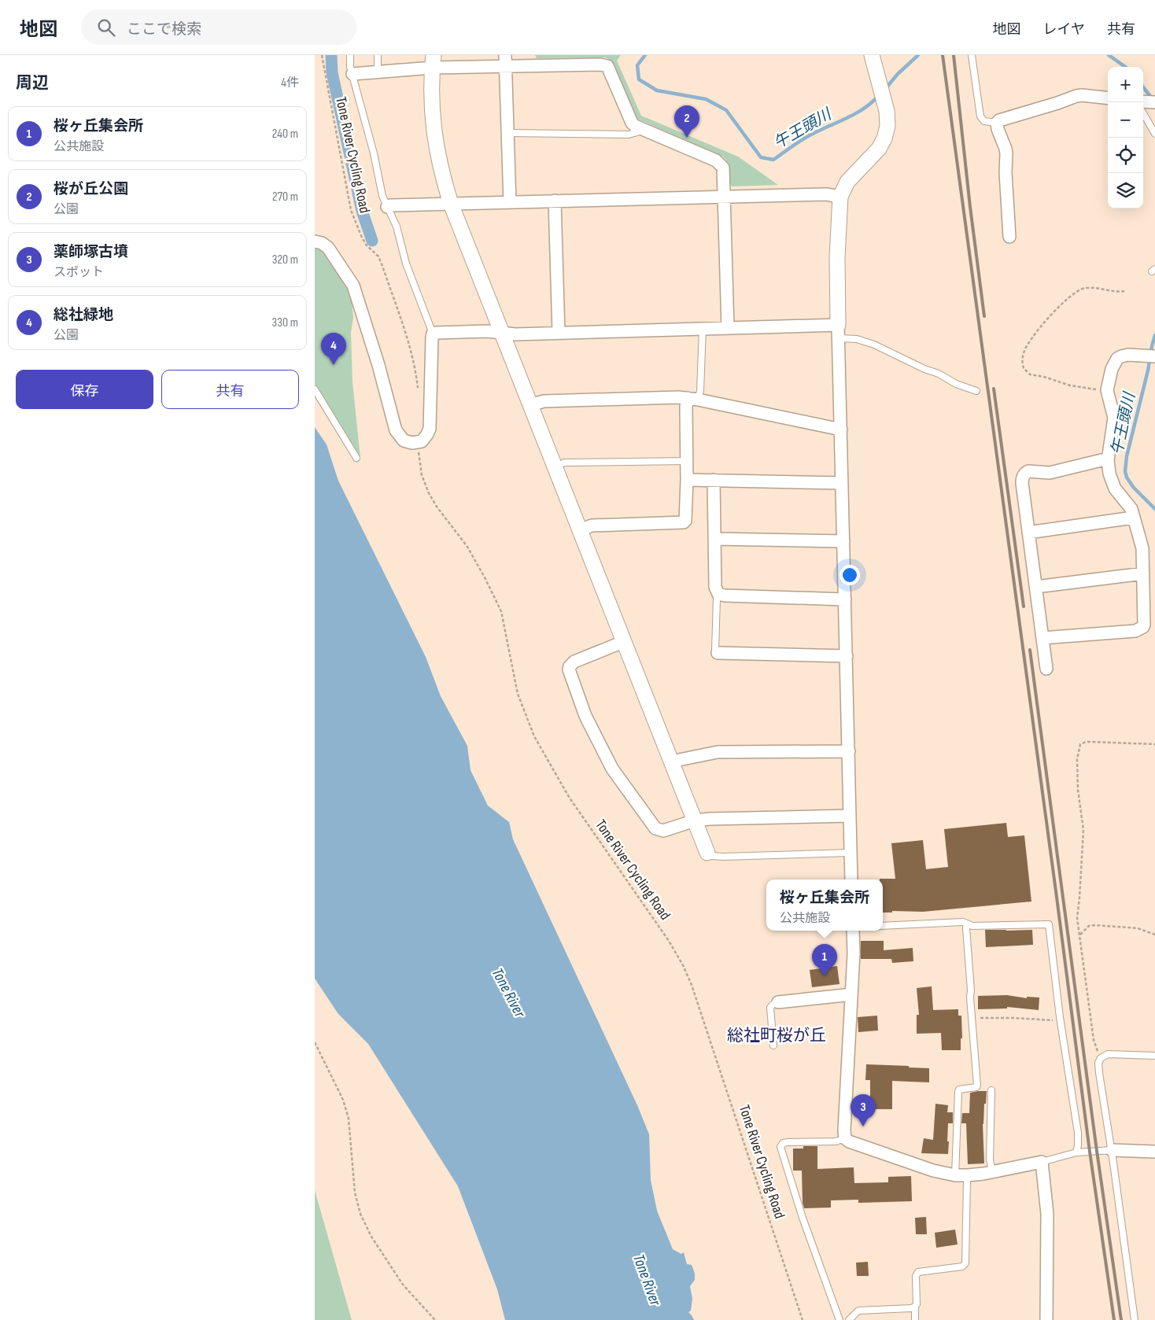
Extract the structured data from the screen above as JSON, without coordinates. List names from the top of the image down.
{
  "streets": {
    "path": ["Tone River Cycling Road"]
  },
  "districts": ["総社町桜が丘"],
  "water": ["午王頭川", "Tone River"],
  "page": {
    "header": "地図",
    "search": "ここで検索",
    "nav": ["地図", "レイヤ", "共有"],
    "heading": ["周辺", "4件"],
    "map_buttons": ["+", "−"],
    "pins": [
      "2",
      "4",
      "1",
      "3"
    ],
    "list": [
      {
        "mark": "1",
        "name": "桜ヶ丘集会所",
        "note": "公共施設",
        "value": "240 m"
      },
      {
        "mark": "2",
        "name": "桜が丘公園",
        "note": "公園",
        "value": "270 m"
      },
      {
        "mark": "3",
        "name": "薬師塚古墳",
        "note": "スポット",
        "value": "320 m"
      },
      {
        "mark": "4",
        "name": "総社緑地",
        "note": "公園",
        "value": "330 m"
      }
    ],
    "buttons": ["保存", "共有"],
    "popup": ["桜ヶ丘集会所", "公共施設"]
  }
}
